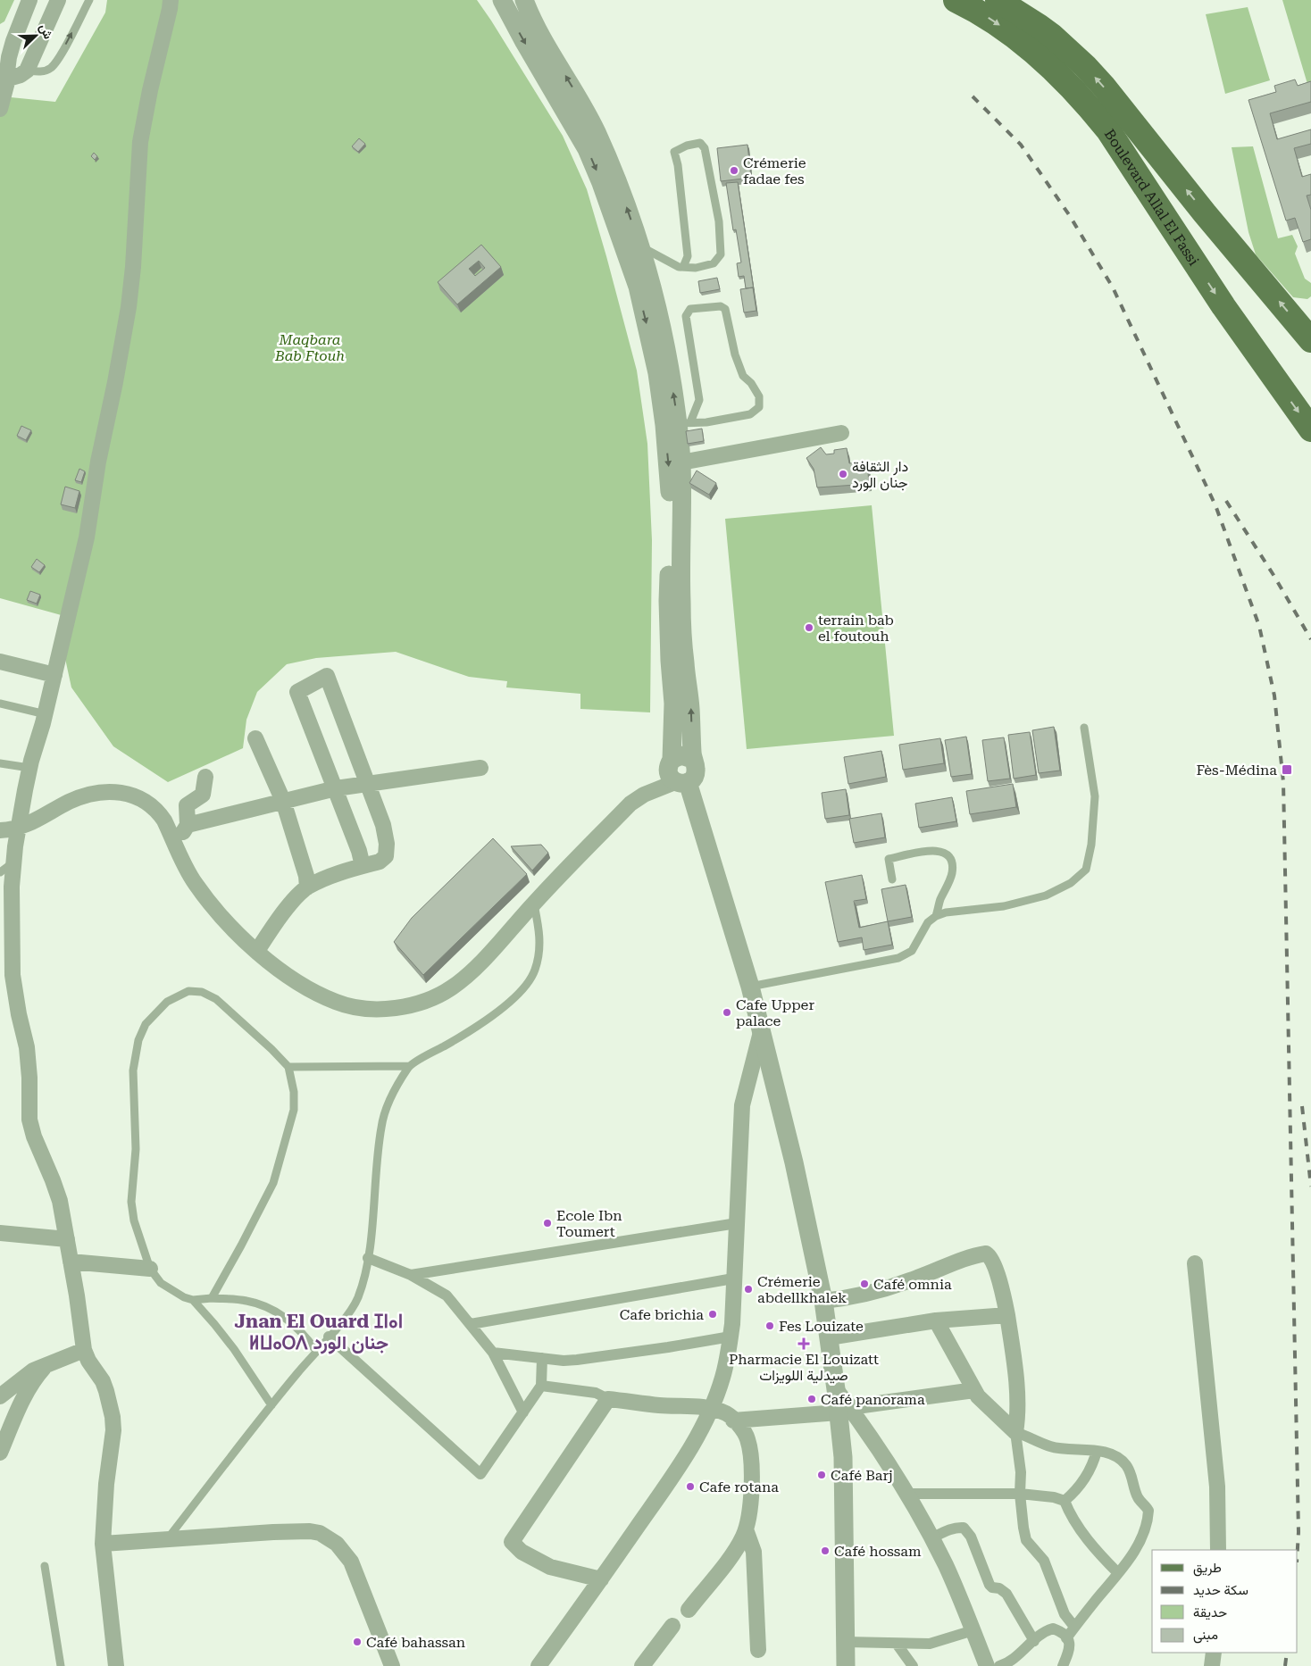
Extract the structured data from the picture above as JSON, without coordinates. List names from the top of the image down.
{
  "streets": {
    "main road": ["Boulevard Allal El Fassi"]
  },
  "districts": ["Jnan El Ouard ⵊⵏⴰⵏ ⵍⵡⴰⵔⴷ جنان الورد"],
  "parks": ["Maqbara Bab Ftouh"],
  "places": {
    "other": [
      "Crémerie fadae fes",
      "دار الثقافة جنان الورد",
      "terrain bab el foutouh",
      "Cafe Upper palace",
      "Ecole Ibn Toumert",
      "Café omnia",
      "Crémerie abdellkhalek",
      "Cafe brichia",
      "Fes Louizate",
      "Café panorama",
      "Café Barj",
      "Cafe rotana",
      "Café hossam",
      "Café bahassan"
    ],
    "transit": ["Fès-Médina"],
    "health": ["Pharmacie El Louizatt صيدلية اللويزات"]
  },
  "legend": [
    "طريق",
    "سكة حديد",
    "حديقة",
    "مبنى"
  ],
  "north": "top right"
}
